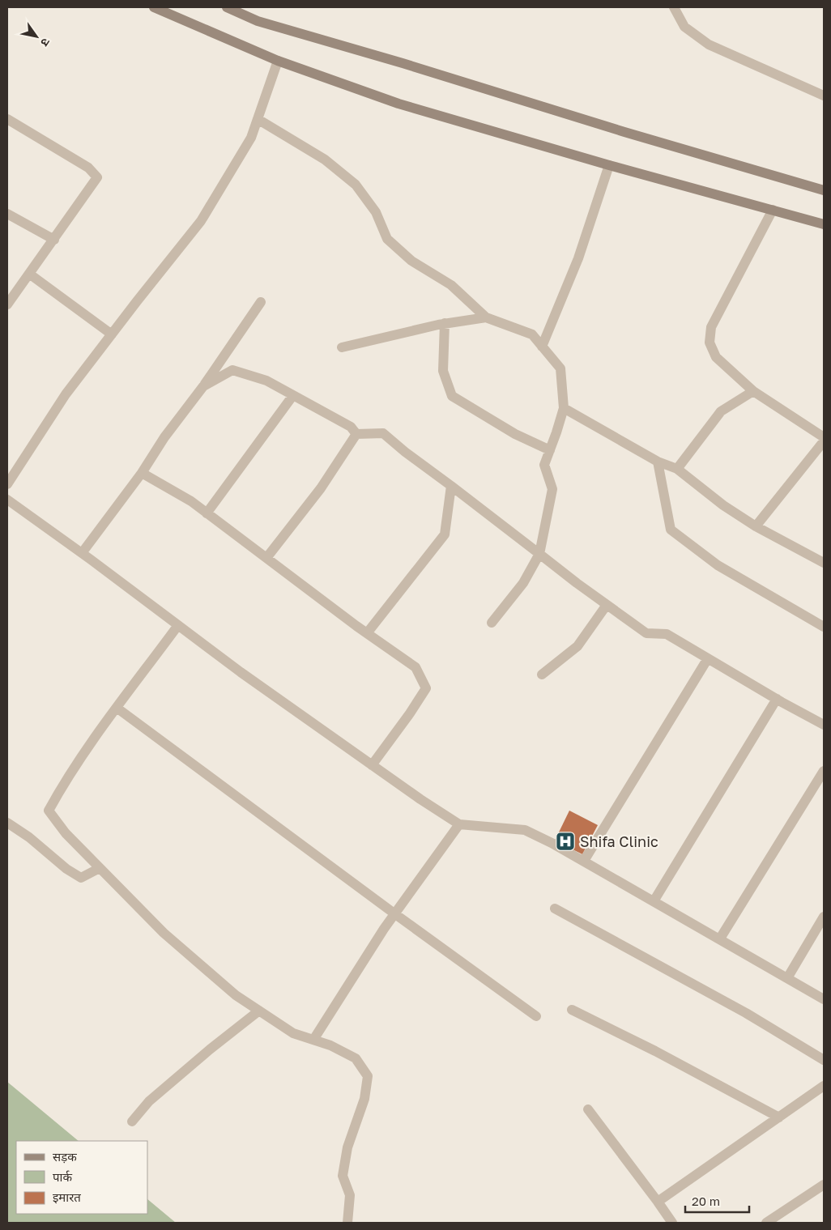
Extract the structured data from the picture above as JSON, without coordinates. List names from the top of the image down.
{
  "places": {
    "hospital": ["Shifa Clinic"]
  },
  "legend": ["सड़क", "पार्क", "इमारत"],
  "scale_bar": "20 m",
  "north": "bottom right"
}
